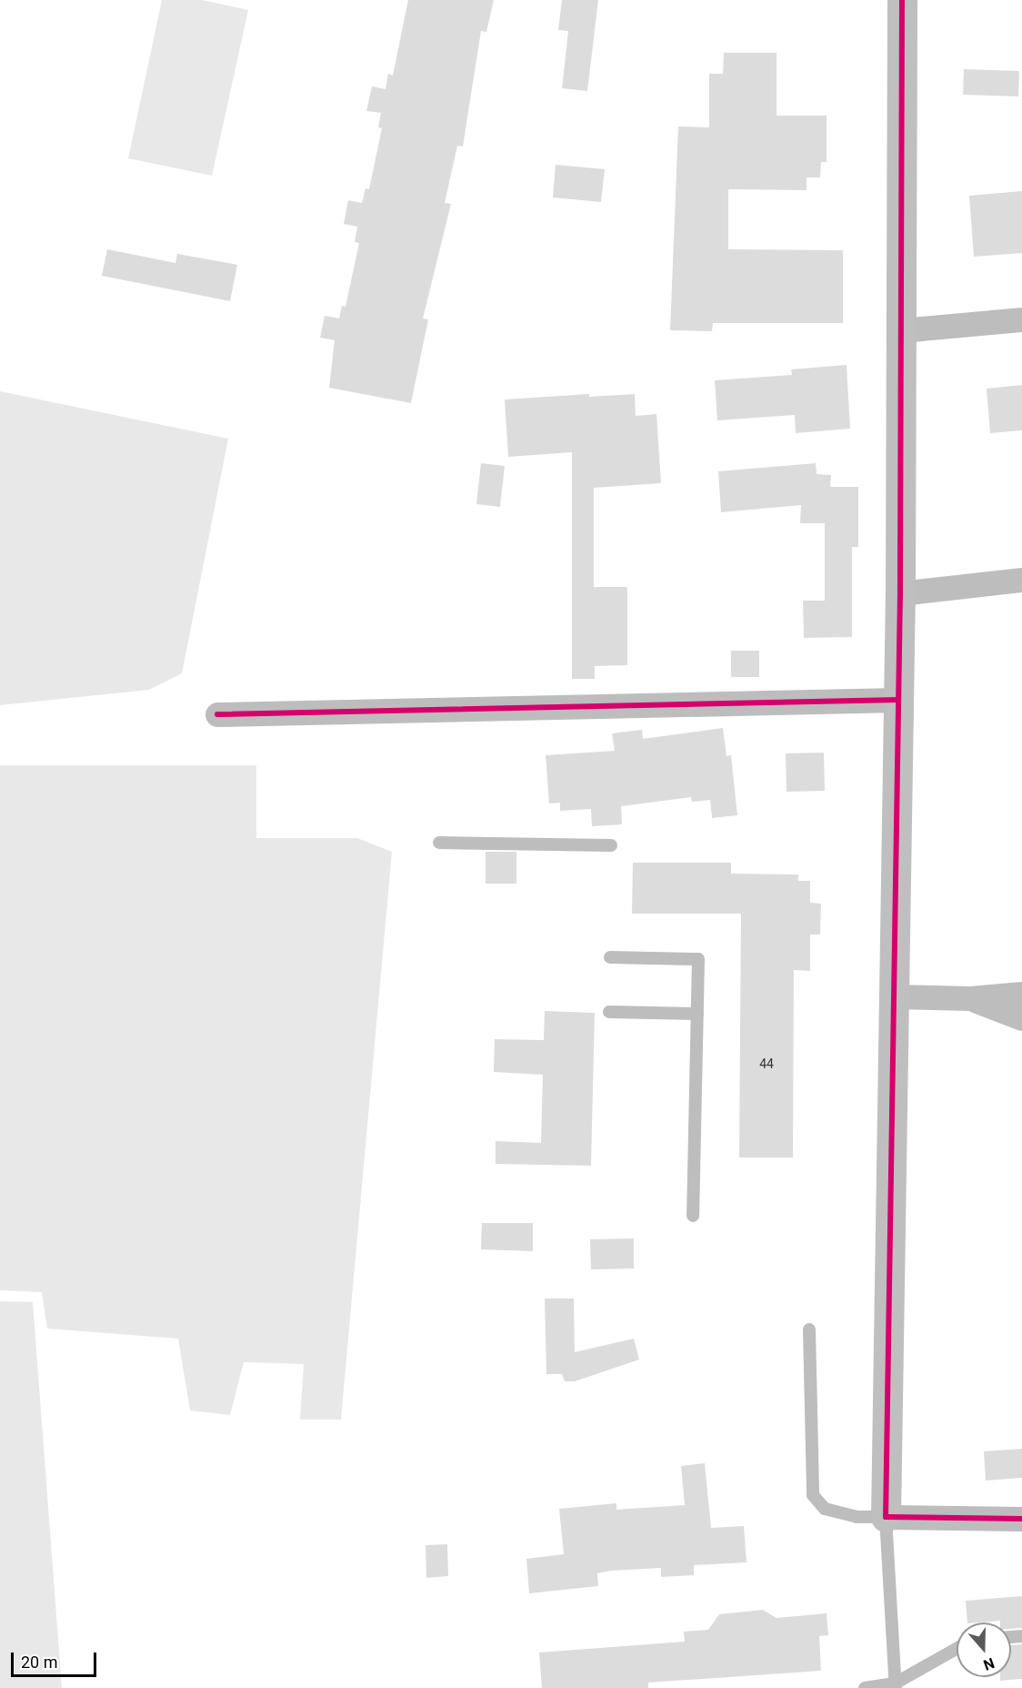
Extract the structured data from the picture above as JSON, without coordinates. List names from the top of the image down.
{
  "house_numbers": ["44"],
  "scale_bar": "20 m",
  "north": "bottom"
}
